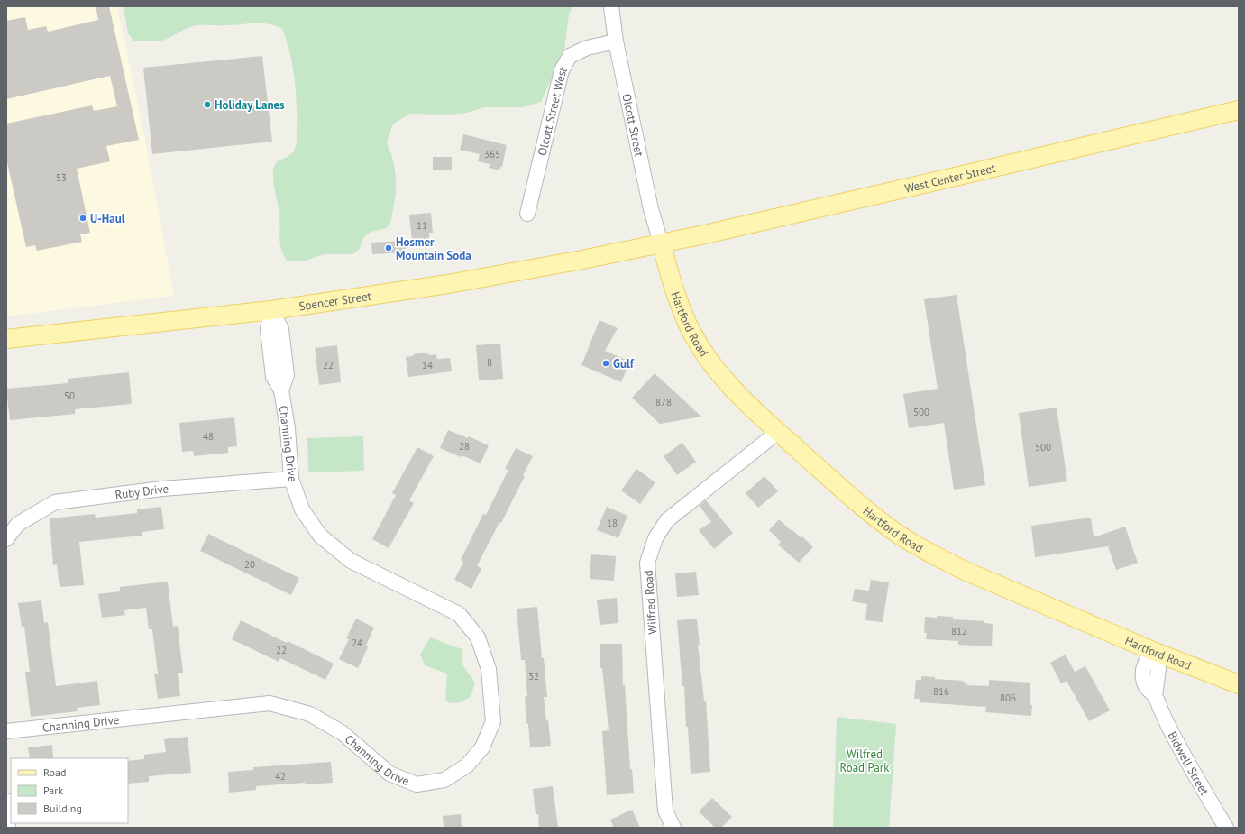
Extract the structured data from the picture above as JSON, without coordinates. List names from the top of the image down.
{
  "streets": {
    "main road": ["West Center Street", "Spencer Street", "Hartford Road"],
    "street": [
      "Olcott Street West",
      "Olcott Street",
      "Channing Drive",
      "Ruby Drive",
      "Wilfred Road",
      "Bidwell Street"
    ]
  },
  "crossings": [
    ["Olcott Street West", "Olcott Street"],
    ["Olcott Street", "West Center Street"],
    ["Olcott Street", "Spencer Street"],
    ["Olcott Street", "Hartford Road"],
    ["West Center Street", "Spencer Street"],
    ["West Center Street", "Hartford Road"],
    ["Spencer Street", "Hartford Road"],
    ["Spencer Street", "Channing Drive"],
    ["Hartford Road", "Wilfred Road"],
    ["Hartford Road", "Bidwell Street"],
    ["Channing Drive", "Ruby Drive"]
  ],
  "parks": ["Wilfred Road Park"],
  "places": [
    "Holiday Lanes",
    "U-Haul",
    "Hosmer Mountain Soda",
    "Gulf"
  ],
  "house_numbers": [
    "365",
    "53",
    "11",
    "8",
    "22",
    "14",
    "50",
    "878",
    "500",
    "48",
    "28",
    "500",
    "18",
    "20",
    "812",
    "24",
    "22",
    "32",
    "816",
    "806",
    "42"
  ],
  "legend": ["Road", "Park", "Building"]
}
